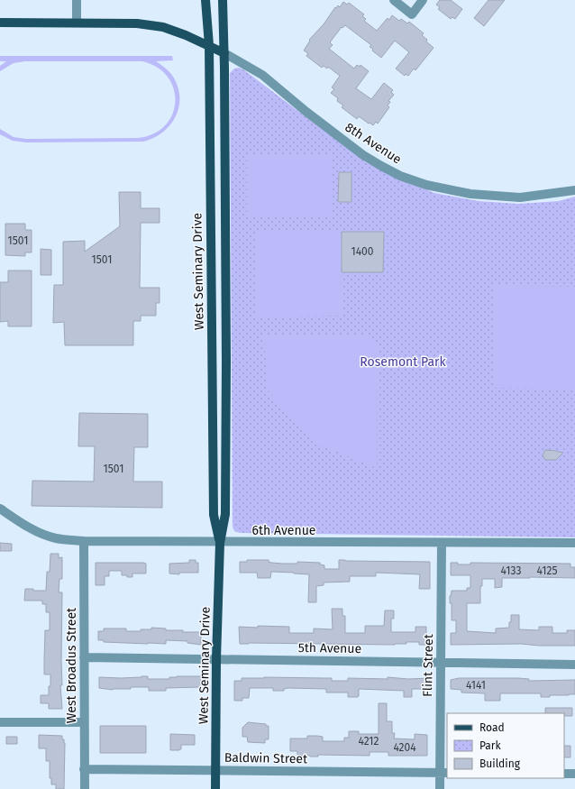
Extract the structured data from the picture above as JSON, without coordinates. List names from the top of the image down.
{
  "streets": {
    "main road": ["West Seminary Drive"],
    "street": [
      "8th Avenue",
      "6th Avenue",
      "5th Avenue",
      "West Broadus Street",
      "Flint Street",
      "Baldwin Street"
    ]
  },
  "crossings": [
    ["8th Avenue", "West Seminary Drive"],
    ["West Seminary Drive", "6th Avenue"],
    ["West Seminary Drive", "5th Avenue"],
    ["West Seminary Drive", "Baldwin Street"],
    ["6th Avenue", "West Broadus Street"],
    ["6th Avenue", "Flint Street"],
    ["5th Avenue", "West Broadus Street"],
    ["5th Avenue", "Flint Street"],
    ["West Broadus Street", "Baldwin Street"],
    ["Flint Street", "Baldwin Street"]
  ],
  "parks": ["Rosemont Park"],
  "house_numbers": [
    "1501",
    "1400",
    "1501",
    "1501",
    "4133",
    "4125",
    "4141",
    "4212",
    "4204"
  ],
  "legend": ["Road", "Park", "Building"]
}
